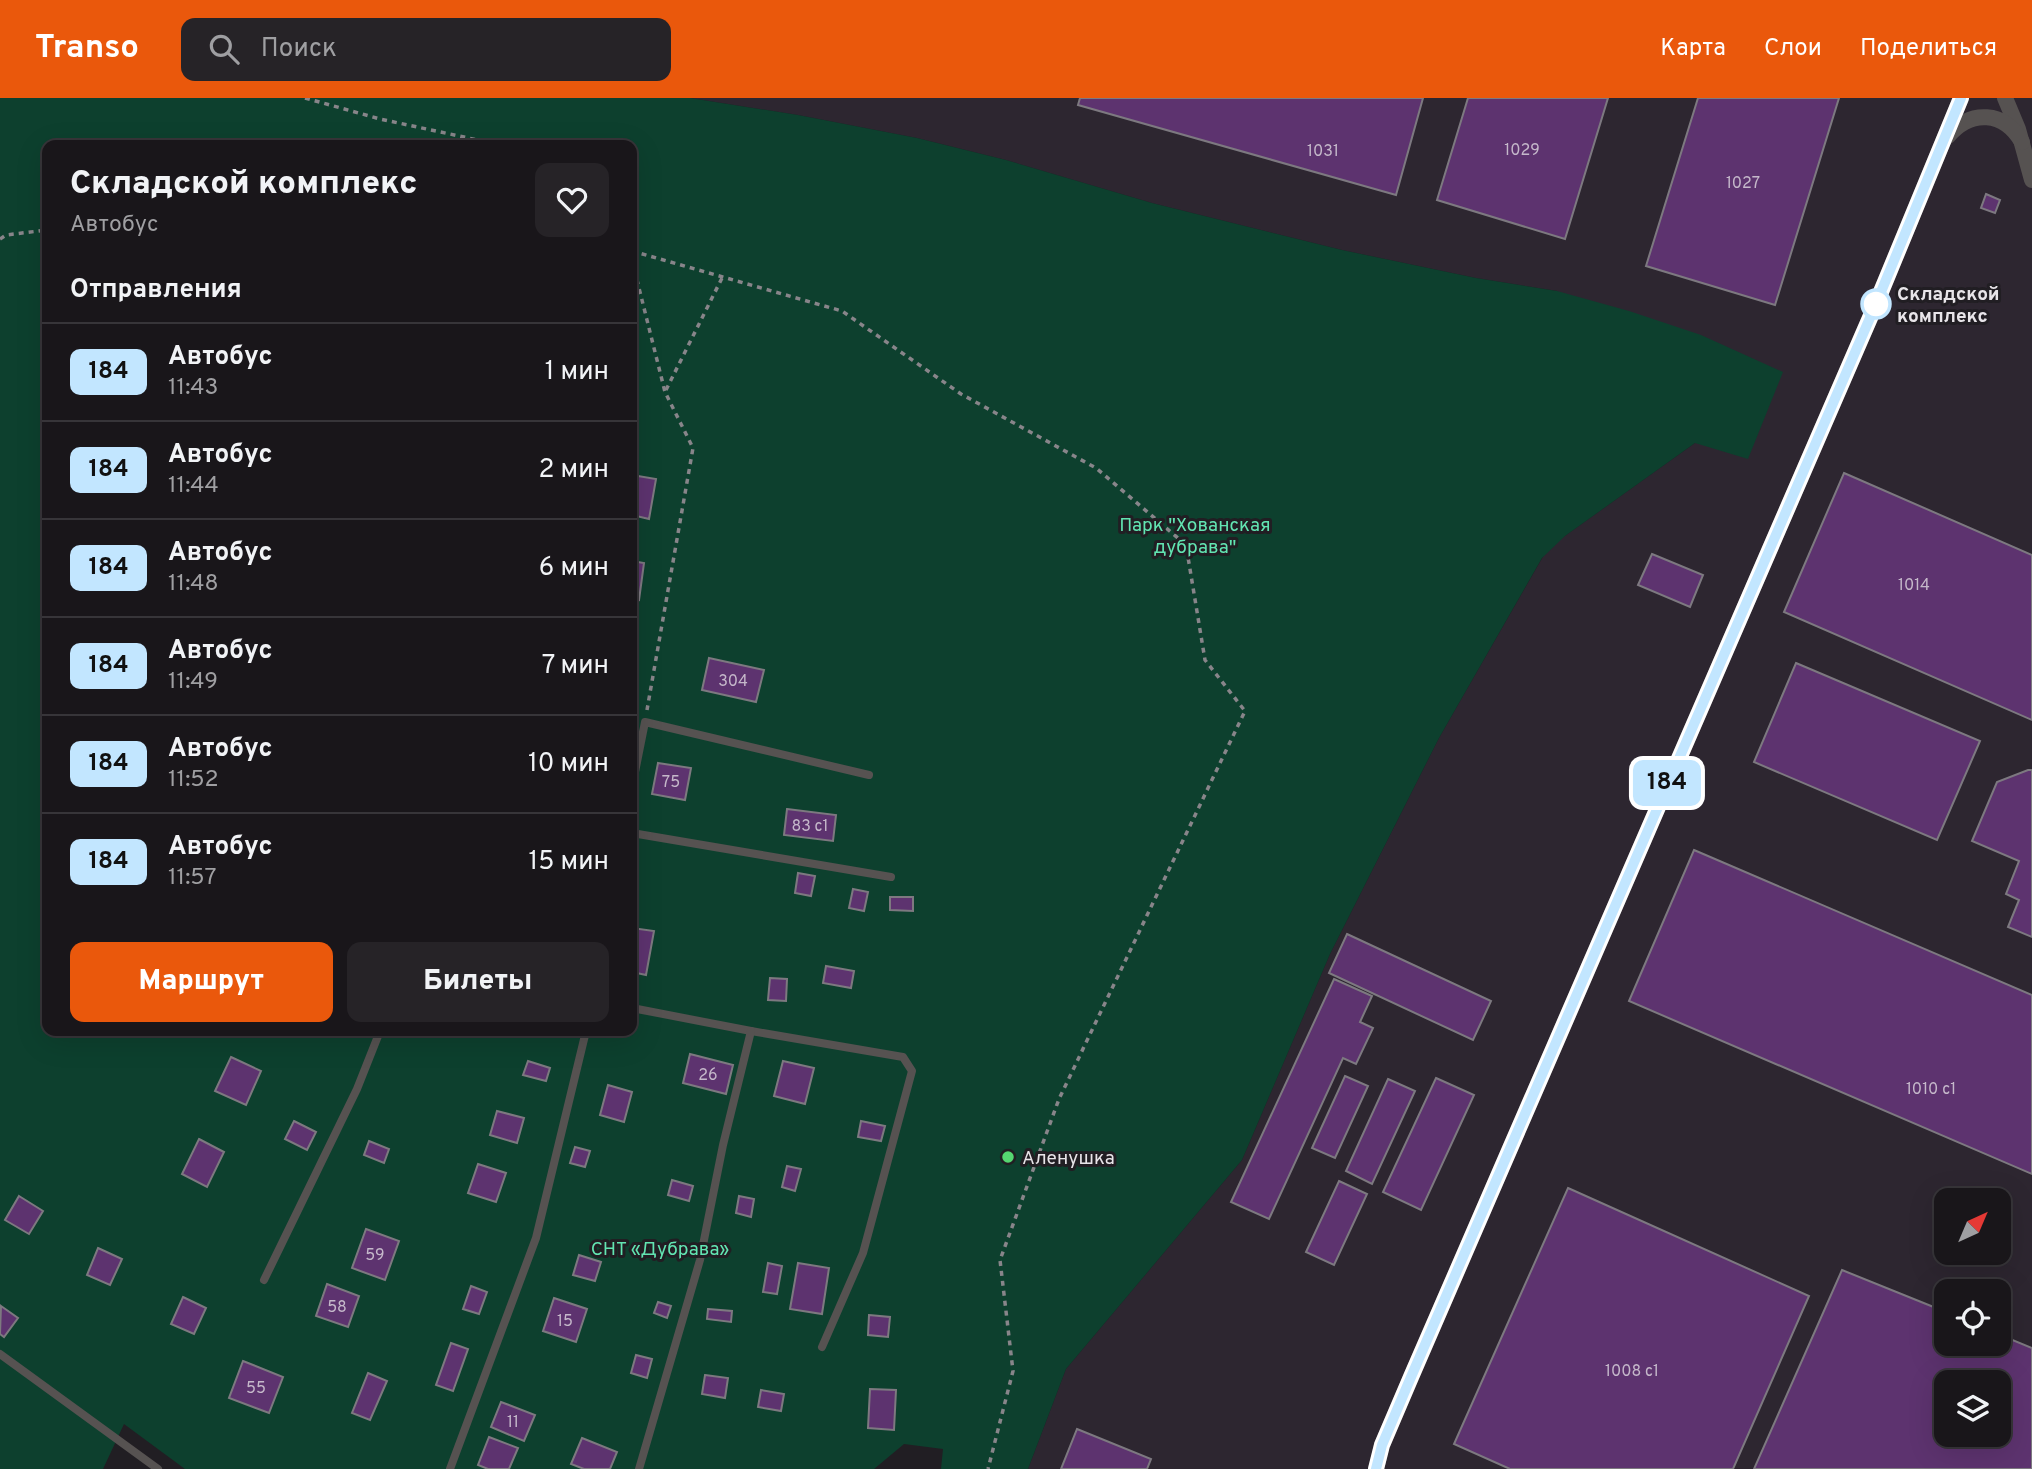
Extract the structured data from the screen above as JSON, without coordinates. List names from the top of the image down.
{
  "parks": ["Парк \"Хованская дубрава\"", "СНТ «Дубрава»"],
  "places": ["Складской комплекс", "Аленушка"],
  "lines": ["bus line 184"],
  "house_numbers": [
    "1029",
    "1031",
    "1027",
    "1014",
    "304",
    "75",
    "83 с1",
    "26",
    "1010 с1",
    "59",
    "58",
    "15",
    "1008 с1",
    "55",
    "11"
  ],
  "north": "top right",
  "page": {
    "header": "Transo",
    "search": "Поиск",
    "nav": ["Карта", "Слои", "Поделиться"],
    "on_map": "184",
    "heading": [
      ["Складской комплекс", "Автобус"],
      "Отправления"
    ],
    "list": [
      {
        "mark": "184",
        "name": "Автобус",
        "note": "11:43",
        "value": "1 мин"
      },
      {
        "mark": "184",
        "name": "Автобус",
        "note": "11:44",
        "value": "2 мин"
      },
      {
        "mark": "184",
        "name": "Автобус",
        "note": "11:48",
        "value": "6 мин"
      },
      {
        "mark": "184",
        "name": "Автобус",
        "note": "11:49",
        "value": "7 мин"
      },
      {
        "mark": "184",
        "name": "Автобус",
        "note": "11:52",
        "value": "10 мин"
      },
      {
        "mark": "184",
        "name": "Автобус",
        "note": "11:57",
        "value": "15 мин"
      }
    ],
    "buttons": ["Маршрут", "Билеты"]
  }
}
